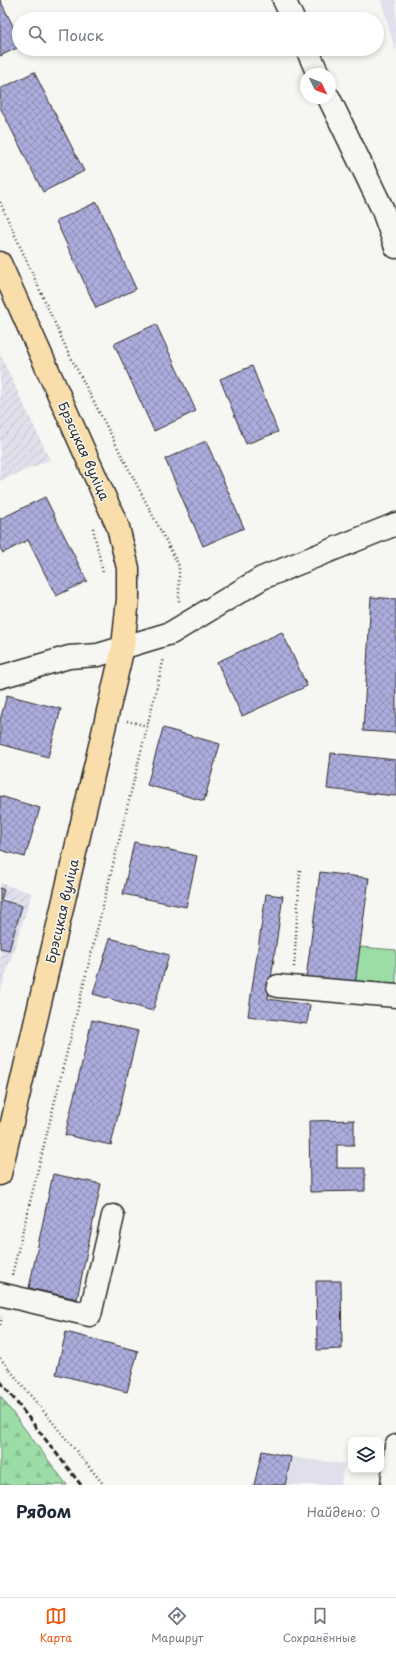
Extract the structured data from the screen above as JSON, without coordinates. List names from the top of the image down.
{
  "streets": {
    "main road": ["Брэсцкая вуліца"]
  },
  "north": "bottom right",
  "page": {
    "search": "Поиск",
    "heading": ["Рядом", "Найдено: 0"],
    "nav": ["Карта", "Маршрут", "Сохранённые"]
  }
}
